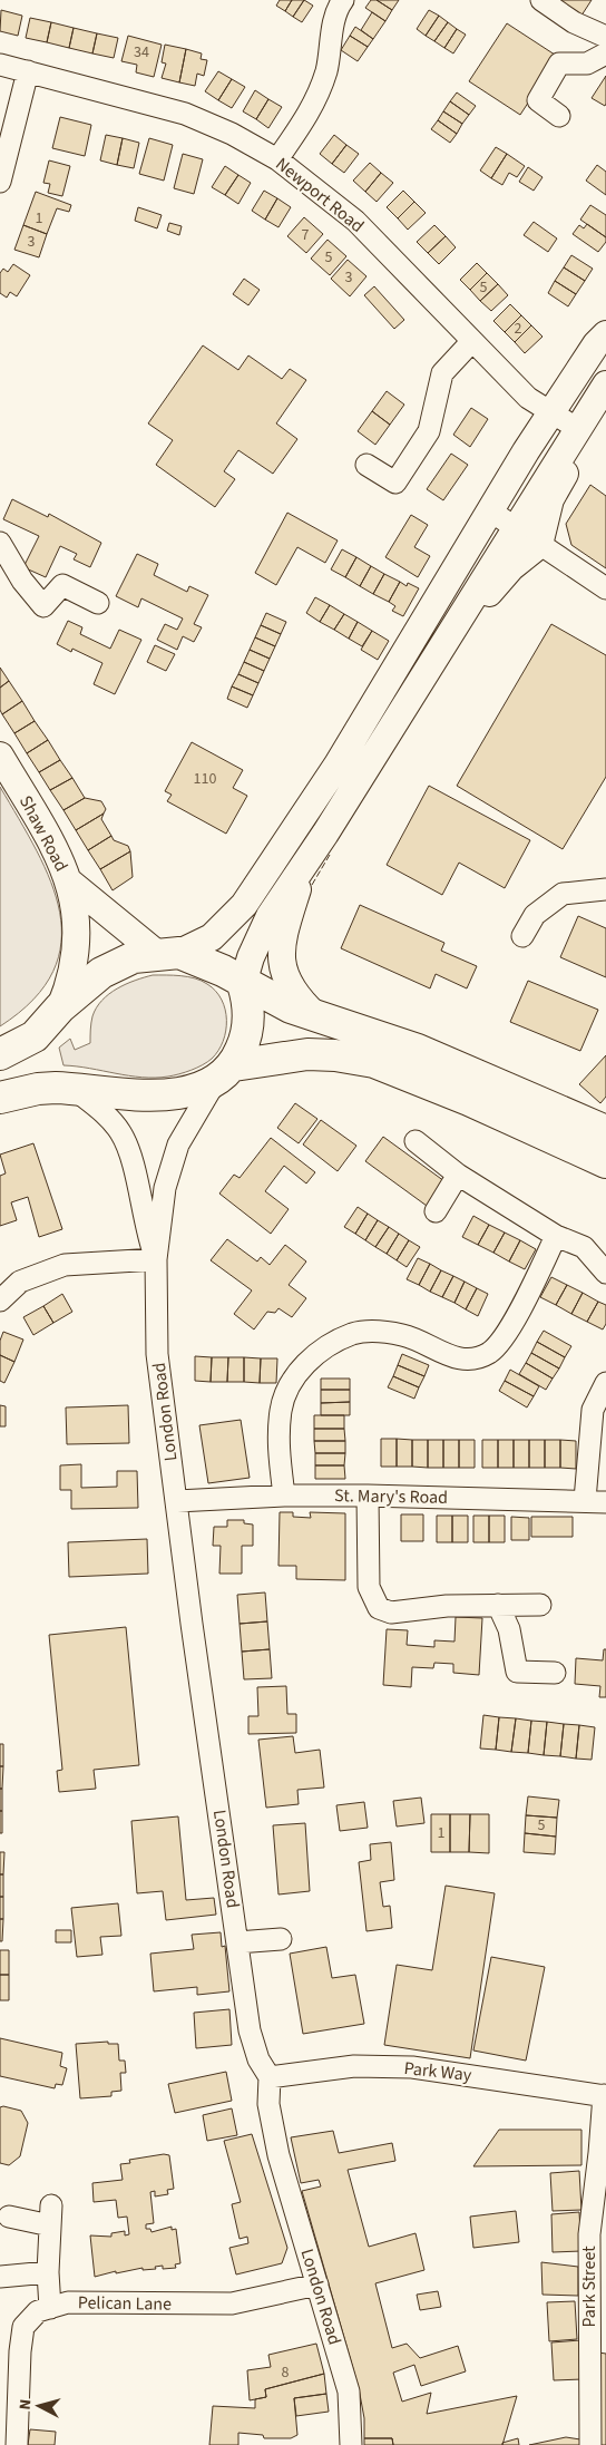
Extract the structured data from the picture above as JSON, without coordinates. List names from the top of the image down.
{
  "streets": {
    "main road": ["Shaw Road"],
    "street": [
      "Newport Road",
      "London Road",
      "St. Mary's Road",
      "Park Way",
      "Park Street",
      "Pelican Lane"
    ]
  },
  "crossings": [
    ["London Road", "St. Mary's Road"],
    ["London Road", "Park Way"],
    ["London Road", "Pelican Lane"],
    ["Park Way", "Park Street"]
  ],
  "house_numbers": [
    "34",
    "1",
    "7",
    "3",
    "5",
    "3",
    "5",
    "2",
    "110",
    "5",
    "1",
    "8"
  ],
  "north": "left"
}
